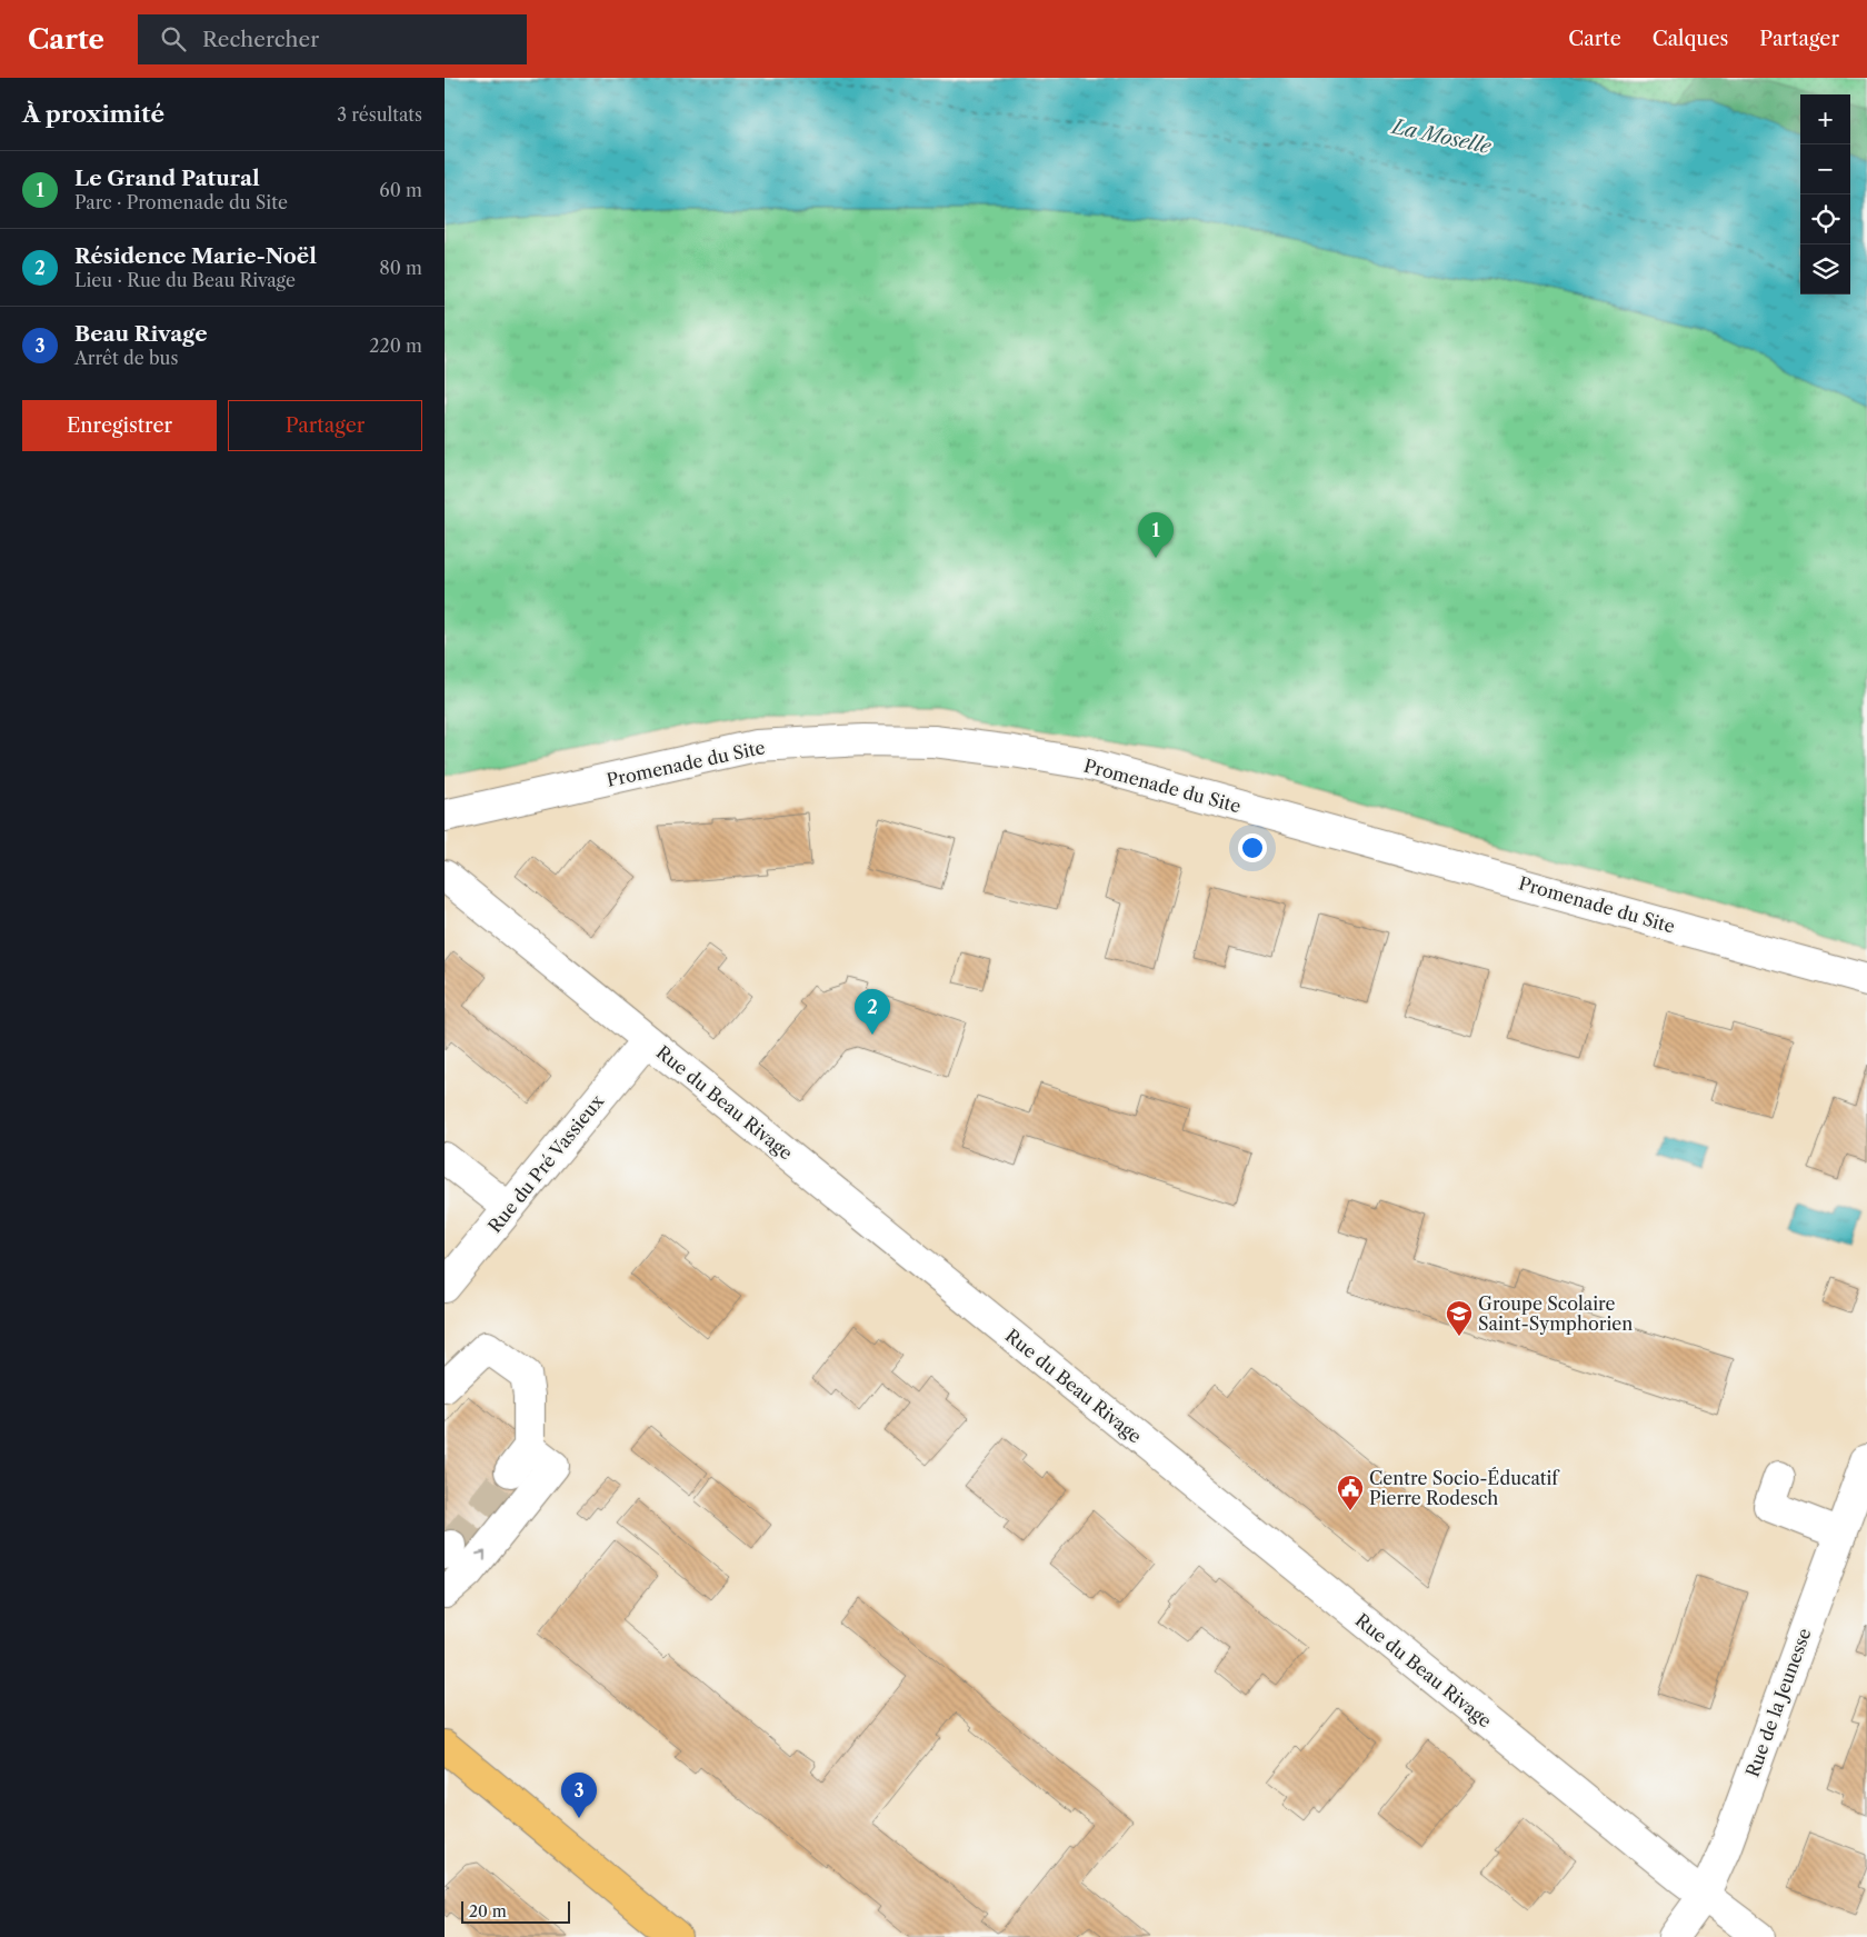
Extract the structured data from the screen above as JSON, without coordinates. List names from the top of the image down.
{
  "streets": {
    "street": [
      "Promenade du Site",
      "Rue du Beau Rivage",
      "Rue du Pré Vassieux",
      "Rue de la Jeunesse"
    ]
  },
  "crossings": [
    ["Rue du Beau Rivage", "Rue du Pré Vassieux"],
    ["Rue du Beau Rivage", "Rue de la Jeunesse"]
  ],
  "water": ["La Moselle"],
  "places": {
    "school or university": ["Groupe Scolaire Saint-Symphorien"],
    "public building": ["Centre Socio-Éducatif Pierre Rodesch"]
  },
  "scale_bar": "20 m",
  "page": {
    "header": "Carte",
    "search": "Rechercher",
    "nav": ["Carte", "Calques", "Partager"],
    "heading": ["À proximité", "3 résultats"],
    "map_buttons": ["+", "−"],
    "list": [
      {
        "mark": "1",
        "name": "Le Grand Patural",
        "note": "Parc · Promenade du Site",
        "value": "60 m"
      },
      {
        "mark": "2",
        "name": "Résidence Marie-Noël",
        "note": "Lieu · Rue du Beau Rivage",
        "value": "80 m"
      },
      {
        "mark": "3",
        "name": "Beau Rivage",
        "note": "Arrêt de bus",
        "value": "220 m"
      }
    ],
    "buttons": ["Enregistrer", "Partager"],
    "pins": ["1", "2", "3"],
    "scale": "20 m"
  }
}
